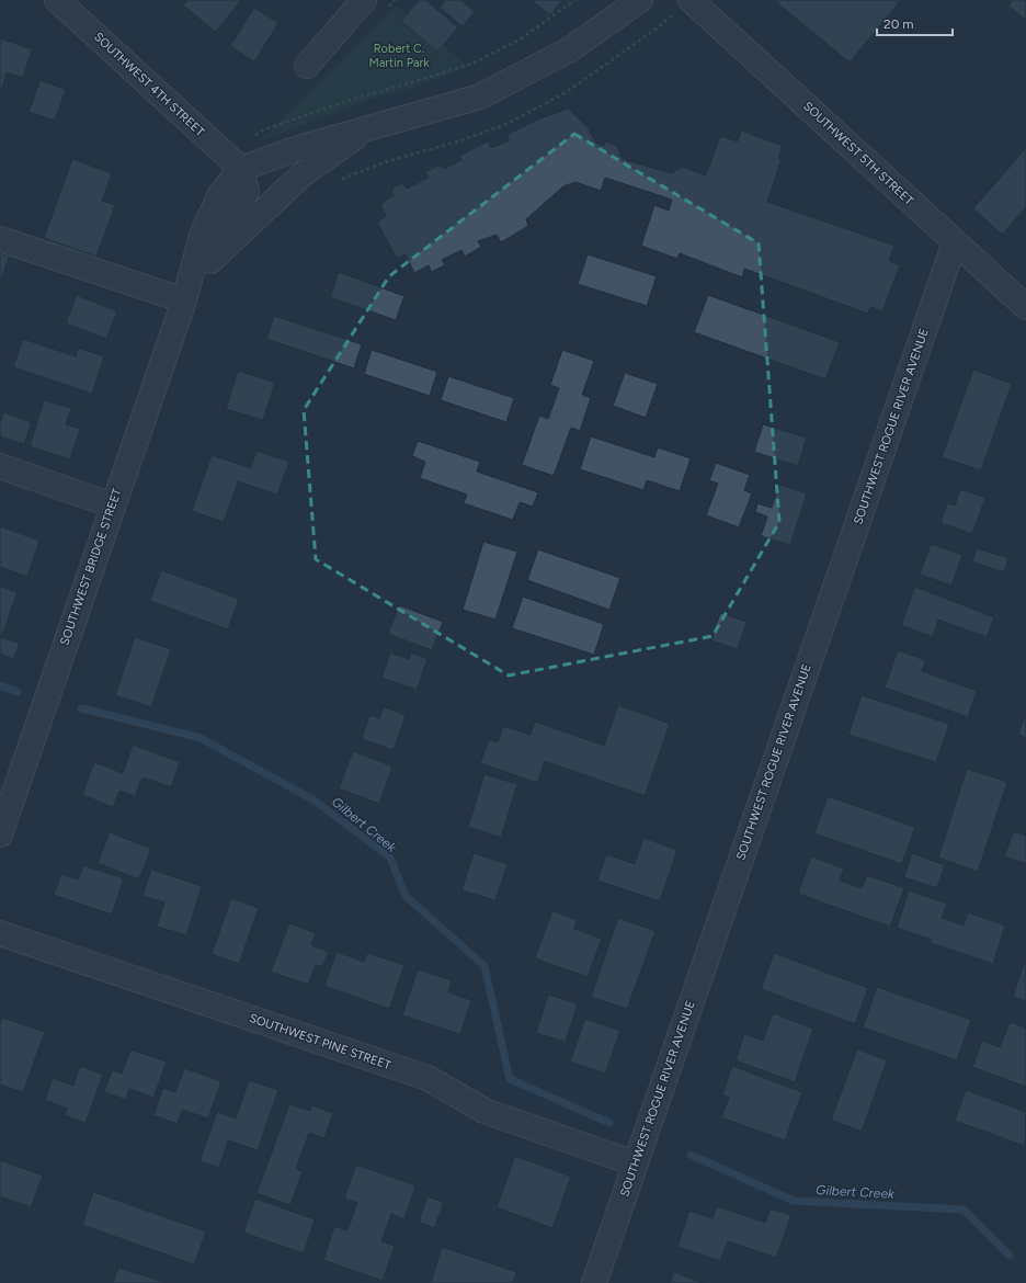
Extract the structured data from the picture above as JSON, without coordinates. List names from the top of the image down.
{
  "streets": {
    "street": [
      "SOUTHWEST 4TH STREET",
      "SOUTHWEST 5TH STREET",
      "SOUTHWEST ROGUE RIVER AVENUE",
      "SOUTHWEST BRIDGE STREET",
      "SOUTHWEST PINE STREET"
    ]
  },
  "crossings": [
    ["SOUTHWEST 4TH STREET", "SOUTHWEST BRIDGE STREET"],
    ["SOUTHWEST 5TH STREET", "SOUTHWEST ROGUE RIVER AVENUE"],
    ["SOUTHWEST ROGUE RIVER AVENUE", "SOUTHWEST PINE STREET"]
  ],
  "water": ["Gilbert Creek"],
  "parks": ["Robert C. Martin Park"],
  "scale_bar": "20 m"
}
